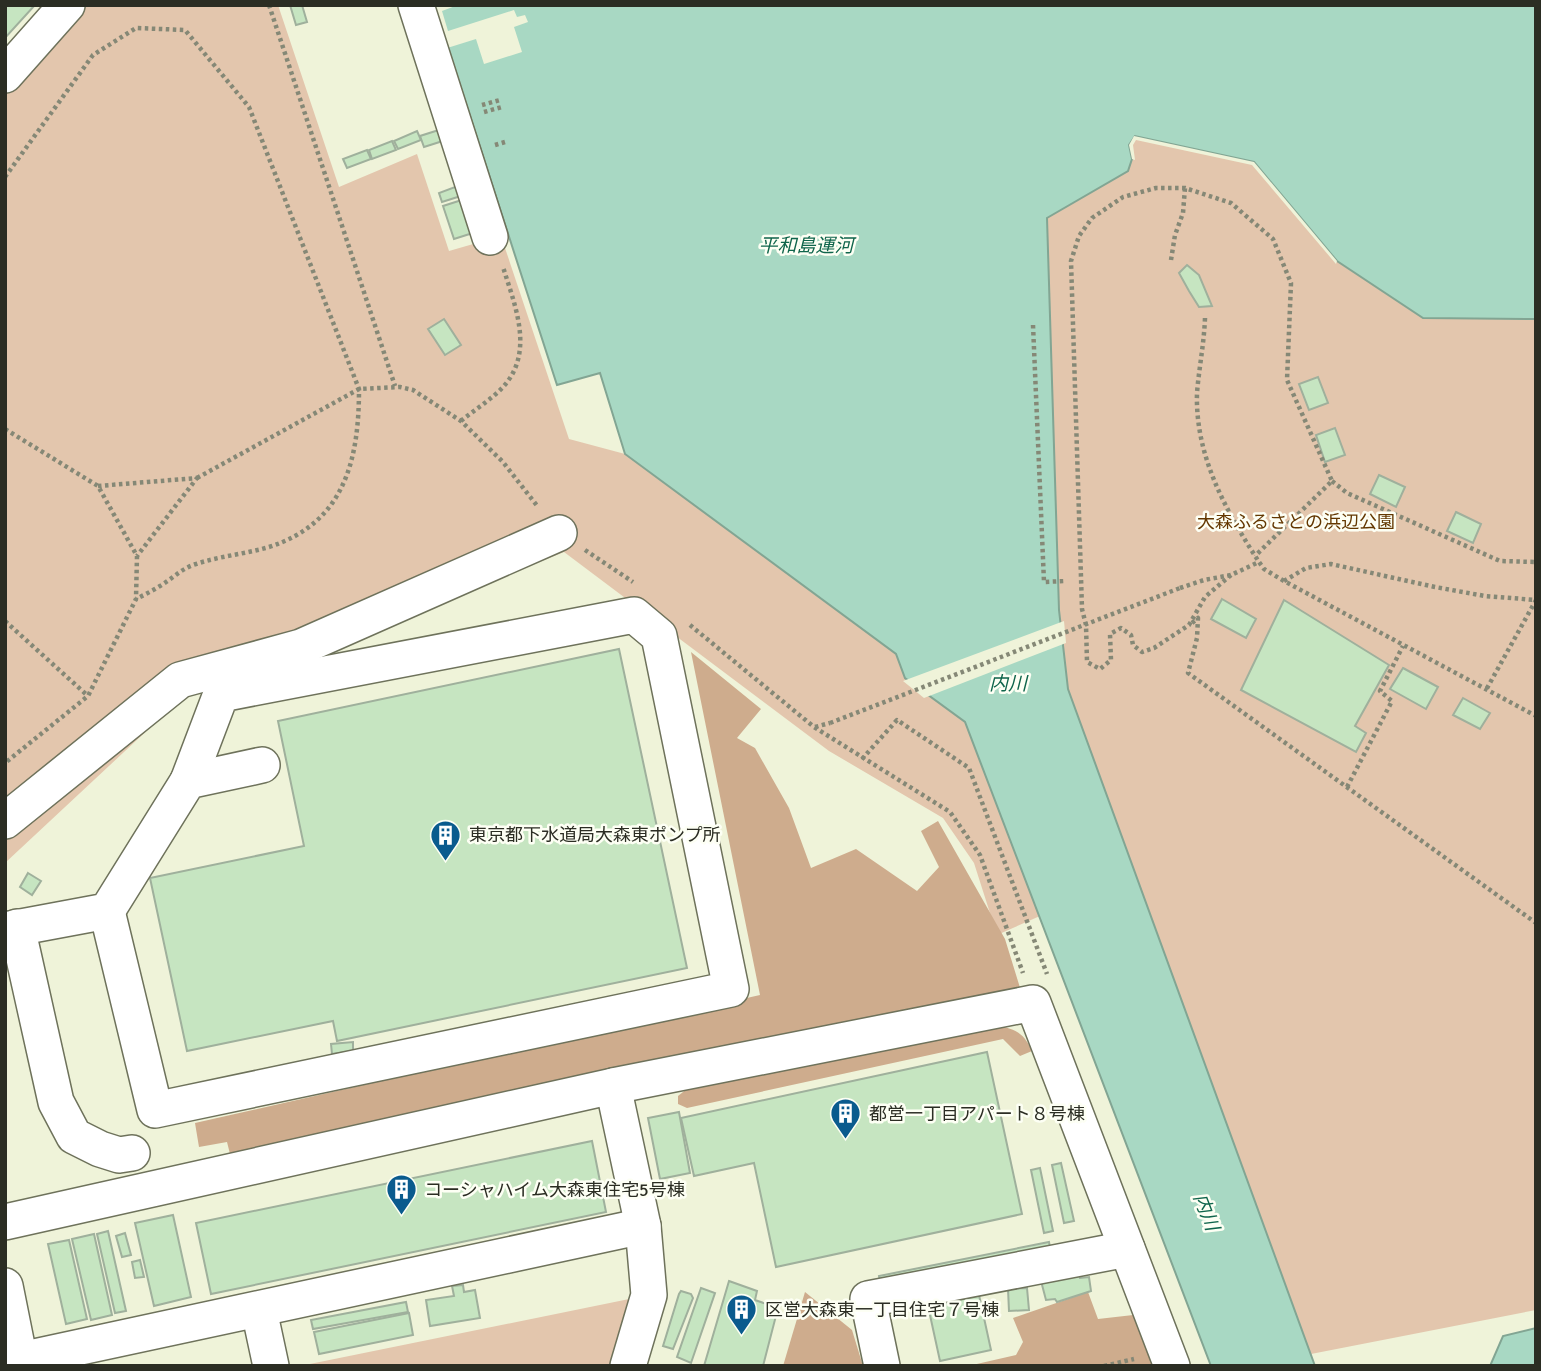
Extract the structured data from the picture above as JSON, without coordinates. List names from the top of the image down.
{
  "water": ["平和島運河", "内川"],
  "parks": ["大森ふるさとの浜辺公園"],
  "places": {
    "building": [
      "東京都下水道局大森東ポンプ所",
      "都営一丁目アパート８号棟",
      "コーシャハイム大森東住宅5号棟",
      "区営大森東一丁目住宅７号棟"
    ]
  }
}
